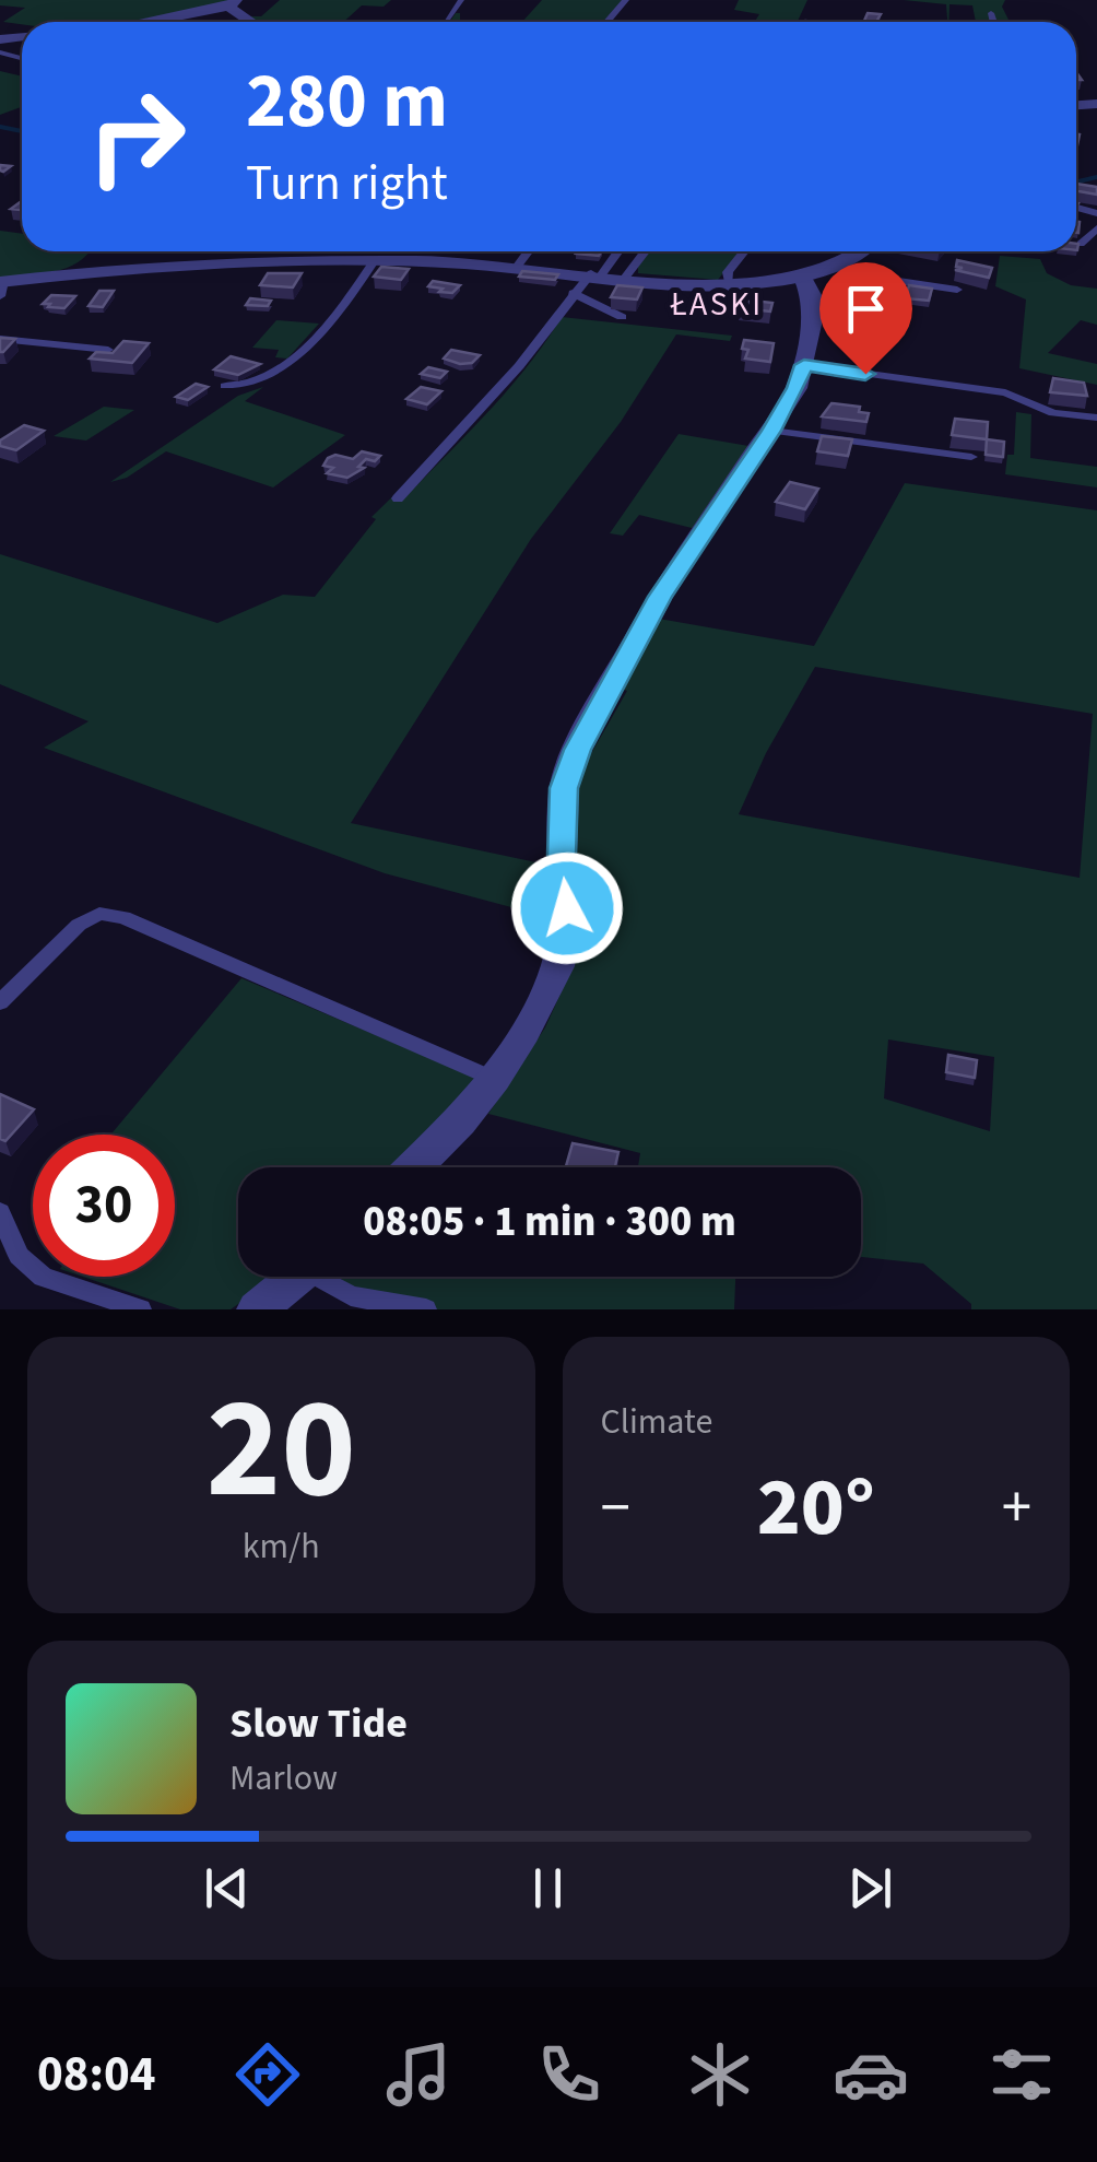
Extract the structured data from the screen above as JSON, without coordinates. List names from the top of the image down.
{
  "districts": ["ŁASKI"],
  "page": {
    "turn": ["280 m", "Turn right"],
    "limit": "30",
    "trip": "08:05 · 1 min · 300 m",
    "tile": [
      ["20", "km/h"],
      "Climate"
    ],
    "heat": ["−", "20°", "+"],
    "song": ["Slow Tide", "Marlow"],
    "tabs": "08:04"
  }
}
